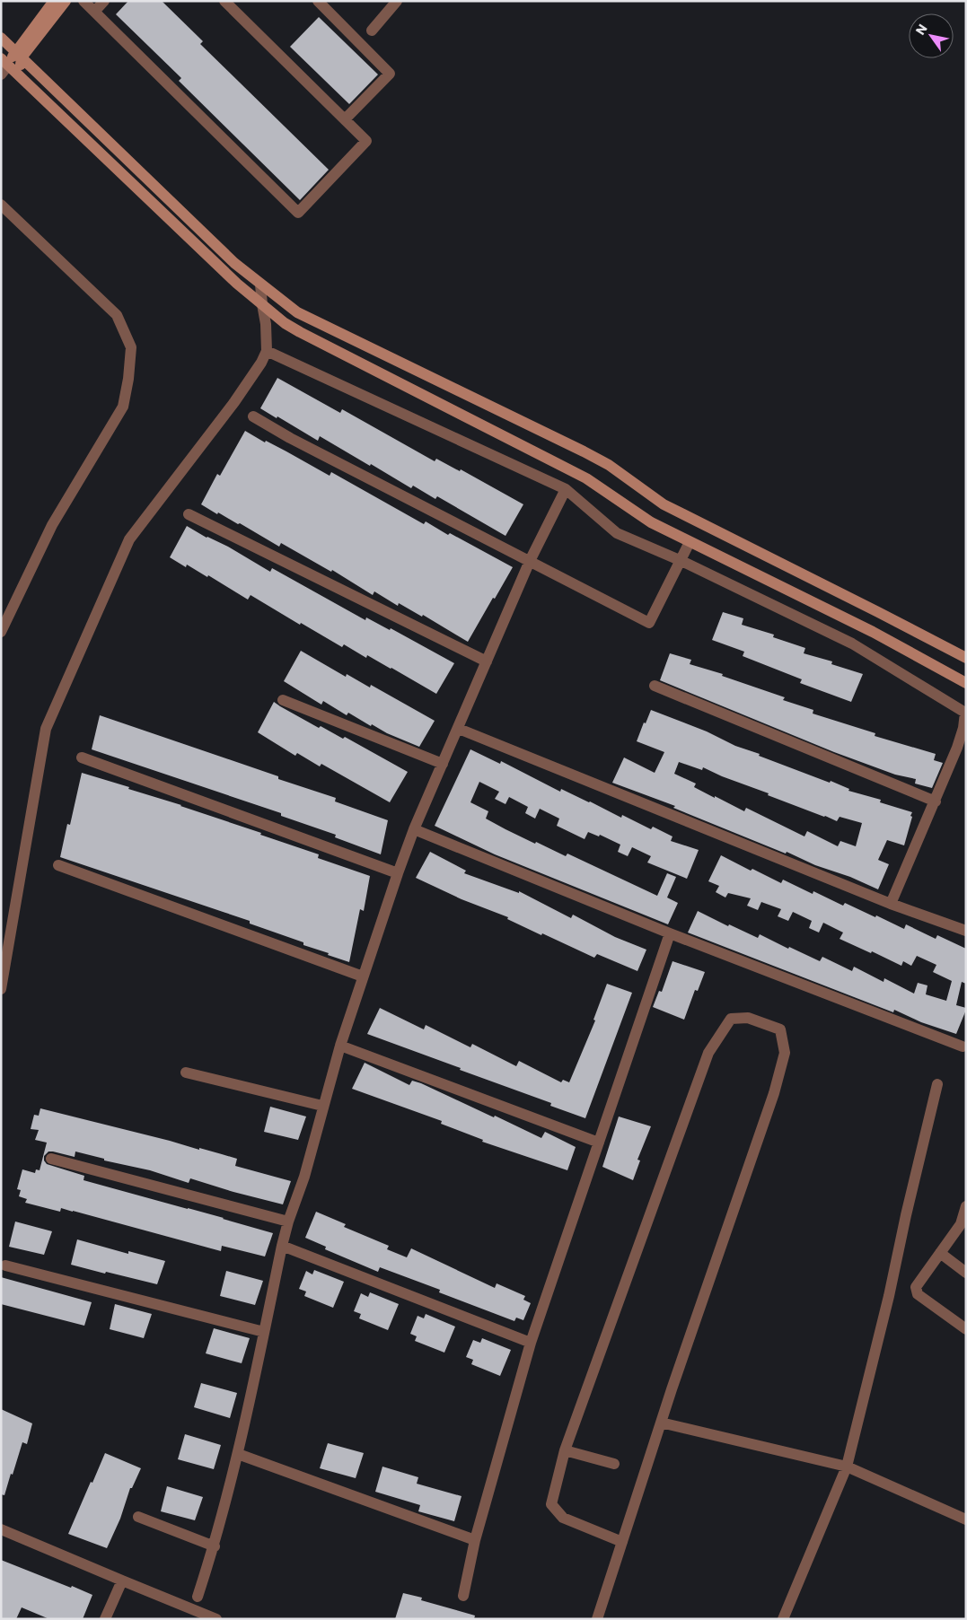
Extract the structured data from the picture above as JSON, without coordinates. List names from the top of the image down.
{
  "north": "top left"
}
